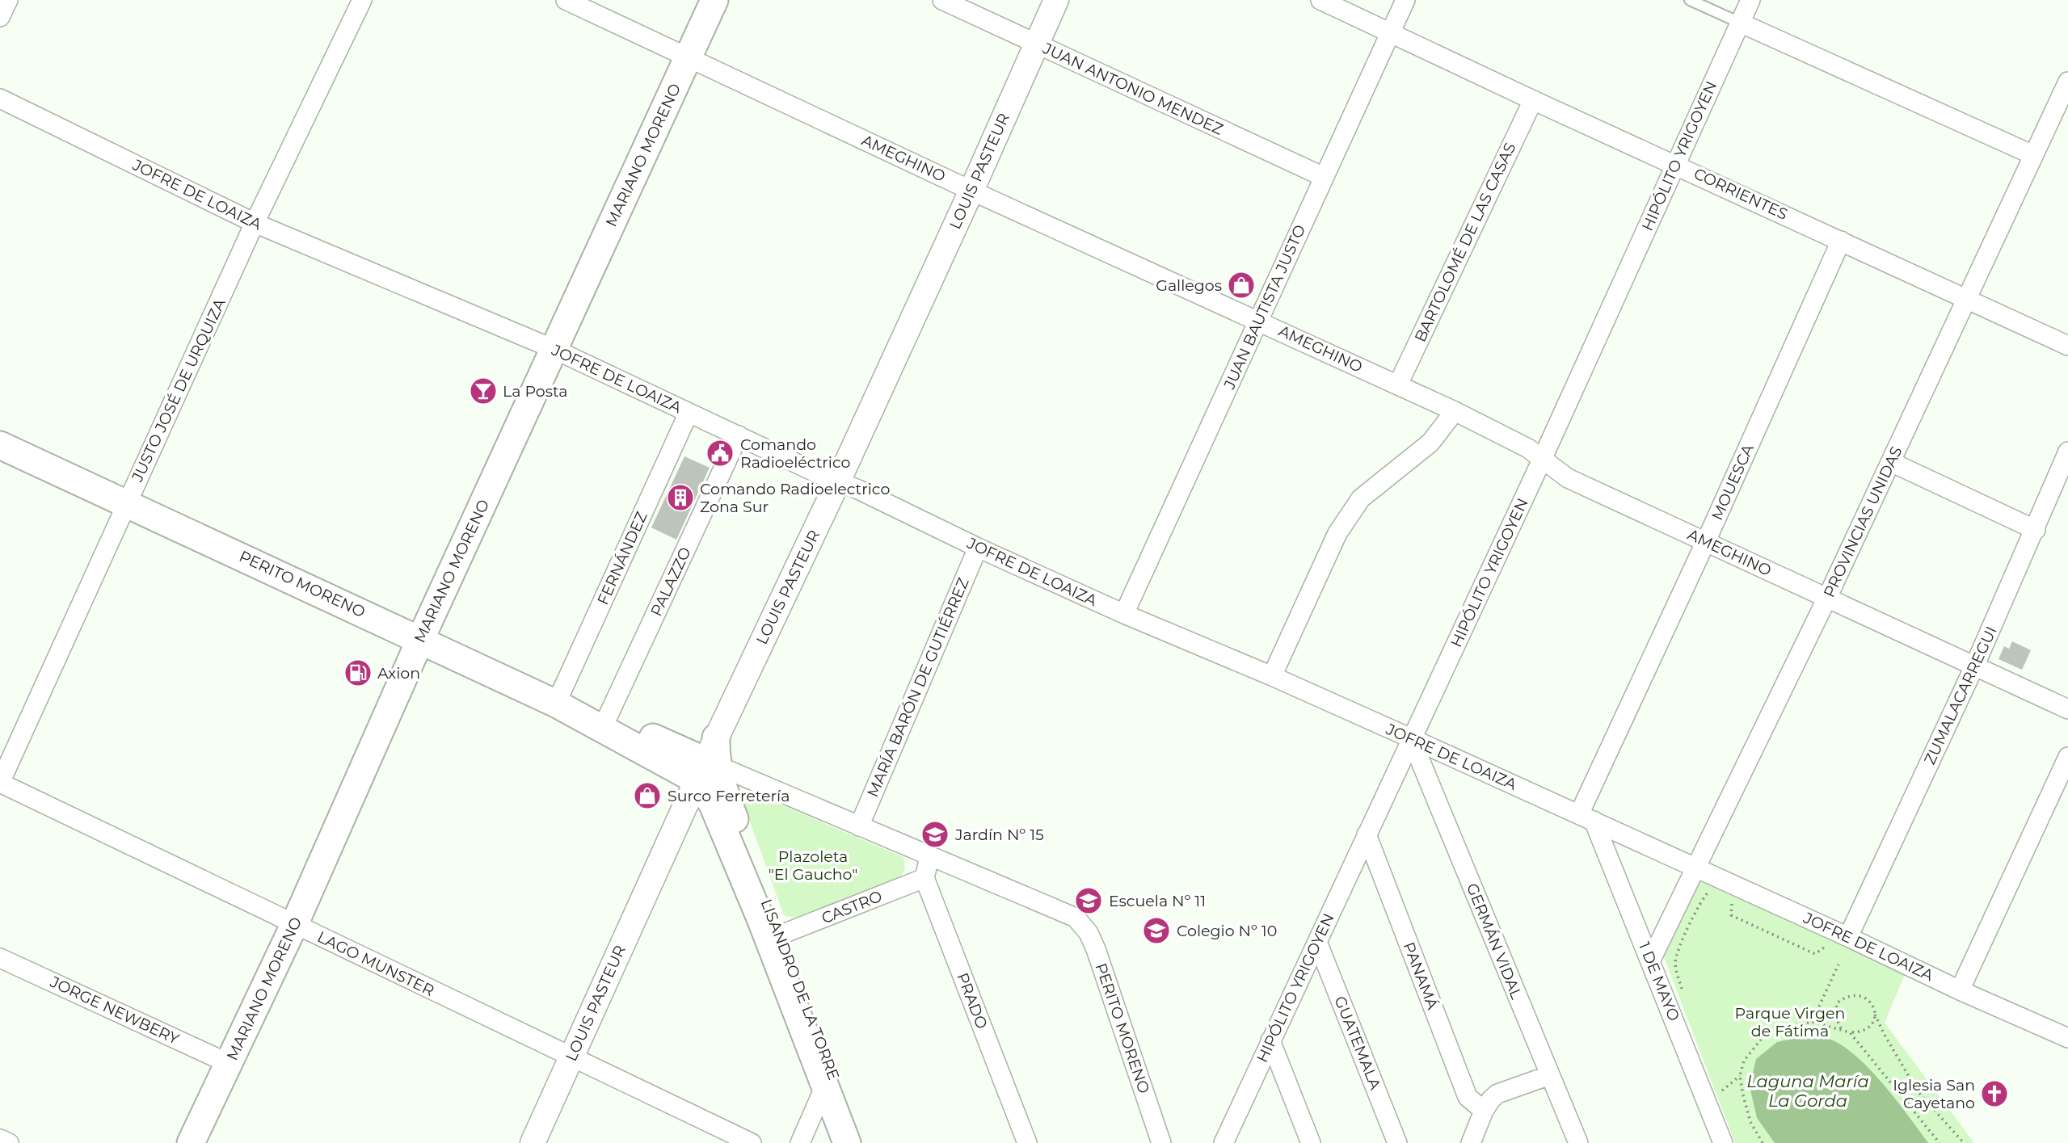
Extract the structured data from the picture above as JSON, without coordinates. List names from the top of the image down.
{
  "streets": {
    "main road": ["MARIANO MORENO", "PERITO MORENO", "LISANDRO DE LA TORRE"],
    "street": [
      "JUAN ANTONIO MENDEZ",
      "HIPÓLITO YRIGOYEN",
      "AMEGHINO",
      "LOUIS PASTEUR",
      "CORRIENTES",
      "JOFRE DE LOAIZA",
      "BARTOLOMÉ DE LAS CASAS",
      "JUAN BAUTISTA JUSTO",
      "JUSTO JOSÉ DE URQUIZA",
      "MOUESCA",
      "PROVINCIAS UNIDAS",
      "FERNÁNDEZ",
      "PALAZZO",
      "MARÍA BARÓN DE GUTIÉRREZ",
      "ZUMALACARREGUI",
      "CASTRO",
      "GERMÁN VIDAL",
      "LAGO MUNSTER",
      "PANAMÁ",
      "1 DE MAYO",
      "PRADO",
      "JORGE NEWBERY",
      "GUATEMALA"
    ]
  },
  "crossings": [
    ["JUAN ANTONIO MENDEZ", "LOUIS PASTEUR"],
    ["JUAN ANTONIO MENDEZ", "JUAN BAUTISTA JUSTO"],
    ["MARIANO MORENO", "AMEGHINO"],
    ["MARIANO MORENO", "JOFRE DE LOAIZA"],
    ["MARIANO MORENO", "PERITO MORENO"],
    ["MARIANO MORENO", "LAGO MUNSTER"],
    ["MARIANO MORENO", "JORGE NEWBERY"],
    ["HIPÓLITO YRIGOYEN", "AMEGHINO"],
    ["HIPÓLITO YRIGOYEN", "CORRIENTES"],
    ["HIPÓLITO YRIGOYEN", "JOFRE DE LOAIZA"],
    ["HIPÓLITO YRIGOYEN", "GERMÁN VIDAL"],
    ["HIPÓLITO YRIGOYEN", "PANAMÁ"],
    ["HIPÓLITO YRIGOYEN", "GUATEMALA"],
    ["AMEGHINO", "LOUIS PASTEUR"],
    ["AMEGHINO", "BARTOLOMÉ DE LAS CASAS"],
    ["AMEGHINO", "JUAN BAUTISTA JUSTO"],
    ["AMEGHINO", "MOUESCA"],
    ["AMEGHINO", "PROVINCIAS UNIDAS"],
    ["AMEGHINO", "ZUMALACARREGUI"],
    ["LOUIS PASTEUR", "JOFRE DE LOAIZA"],
    ["LOUIS PASTEUR", "PERITO MORENO"],
    ["LOUIS PASTEUR", "LAGO MUNSTER"],
    ["LOUIS PASTEUR", "LISANDRO DE LA TORRE"],
    ["CORRIENTES", "BARTOLOMÉ DE LAS CASAS"],
    ["CORRIENTES", "JUAN BAUTISTA JUSTO"],
    ["CORRIENTES", "MOUESCA"],
    ["CORRIENTES", "PROVINCIAS UNIDAS"],
    ["JOFRE DE LOAIZA", "JUAN BAUTISTA JUSTO"],
    ["JOFRE DE LOAIZA", "JUSTO JOSÉ DE URQUIZA"],
    ["JOFRE DE LOAIZA", "MOUESCA"],
    ["JOFRE DE LOAIZA", "PROVINCIAS UNIDAS"],
    ["JOFRE DE LOAIZA", "FERNÁNDEZ"],
    ["JOFRE DE LOAIZA", "PALAZZO"],
    ["JOFRE DE LOAIZA", "MARÍA BARÓN DE GUTIÉRREZ"],
    ["JOFRE DE LOAIZA", "ZUMALACARREGUI"],
    ["JOFRE DE LOAIZA", "GERMÁN VIDAL"],
    ["JOFRE DE LOAIZA", "1 DE MAYO"],
    ["JUSTO JOSÉ DE URQUIZA", "PERITO MORENO"],
    ["JUSTO JOSÉ DE URQUIZA", "LAGO MUNSTER"],
    ["MOUESCA", "1 DE MAYO"],
    ["PROVINCIAS UNIDAS", "1 DE MAYO"],
    ["FERNÁNDEZ", "PERITO MORENO"],
    ["PALAZZO", "PERITO MORENO"],
    ["PERITO MORENO", "MARÍA BARÓN DE GUTIÉRREZ"],
    ["PERITO MORENO", "LISANDRO DE LA TORRE"],
    ["CASTRO", "LISANDRO DE LA TORRE"],
    ["CASTRO", "PRADO"]
  ],
  "water": ["Laguna María La Gorda"],
  "parks": ["Plazoleta \"El Gaucho\"", "Parque Virgen de Fátima"],
  "places": {
    "shop": ["Gallegos", "Surco Ferretería"],
    "bar": ["La Posta"],
    "public building": ["Comando Radioeléctrico"],
    "building": ["Comando Radioelectrico Zona Sur"],
    "fuel station": ["Axion"],
    "school or university": ["Jardín Nº 15", "Escuela Nº 11", "Colegio Nº 10"],
    "church": ["Iglesia San Cayetano"]
  }
}
